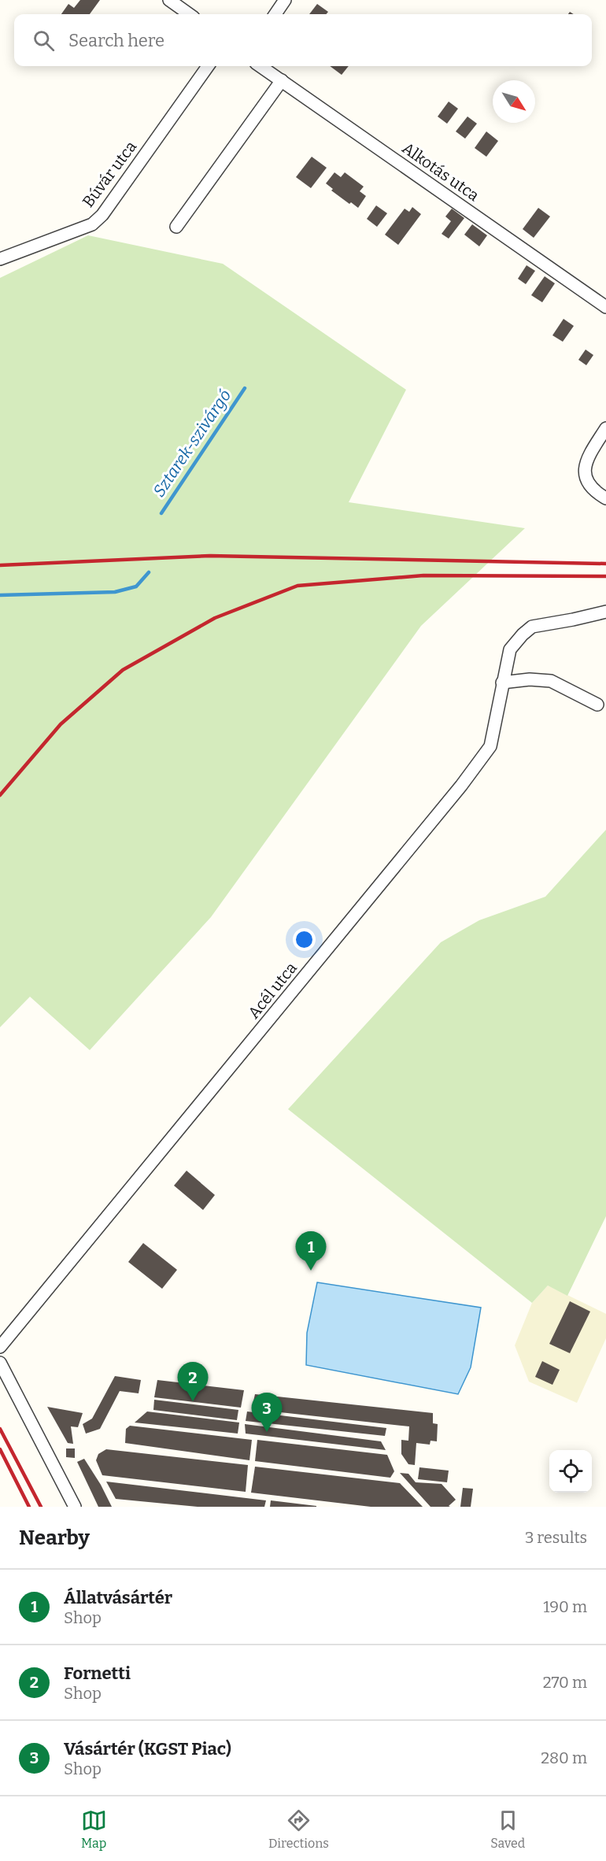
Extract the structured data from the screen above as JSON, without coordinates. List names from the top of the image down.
{
  "streets": {
    "street": ["Alkotás utca", "Búvár utca", "Acél utca"]
  },
  "water": ["Sztarek-szivárgó"],
  "north": "bottom right",
  "page": {
    "search": "Search here",
    "pins": ["1", "2", "3"],
    "heading": ["Nearby", "3 results"],
    "list": [
      {
        "mark": "1",
        "name": "Állatvásártér",
        "note": "Shop",
        "value": "190 m"
      },
      {
        "mark": "2",
        "name": "Fornetti",
        "note": "Shop",
        "value": "270 m"
      },
      {
        "mark": "3",
        "name": "Vásártér (KGST Piac)",
        "note": "Shop",
        "value": "280 m"
      }
    ],
    "nav": ["Map", "Directions", "Saved"]
  }
}
